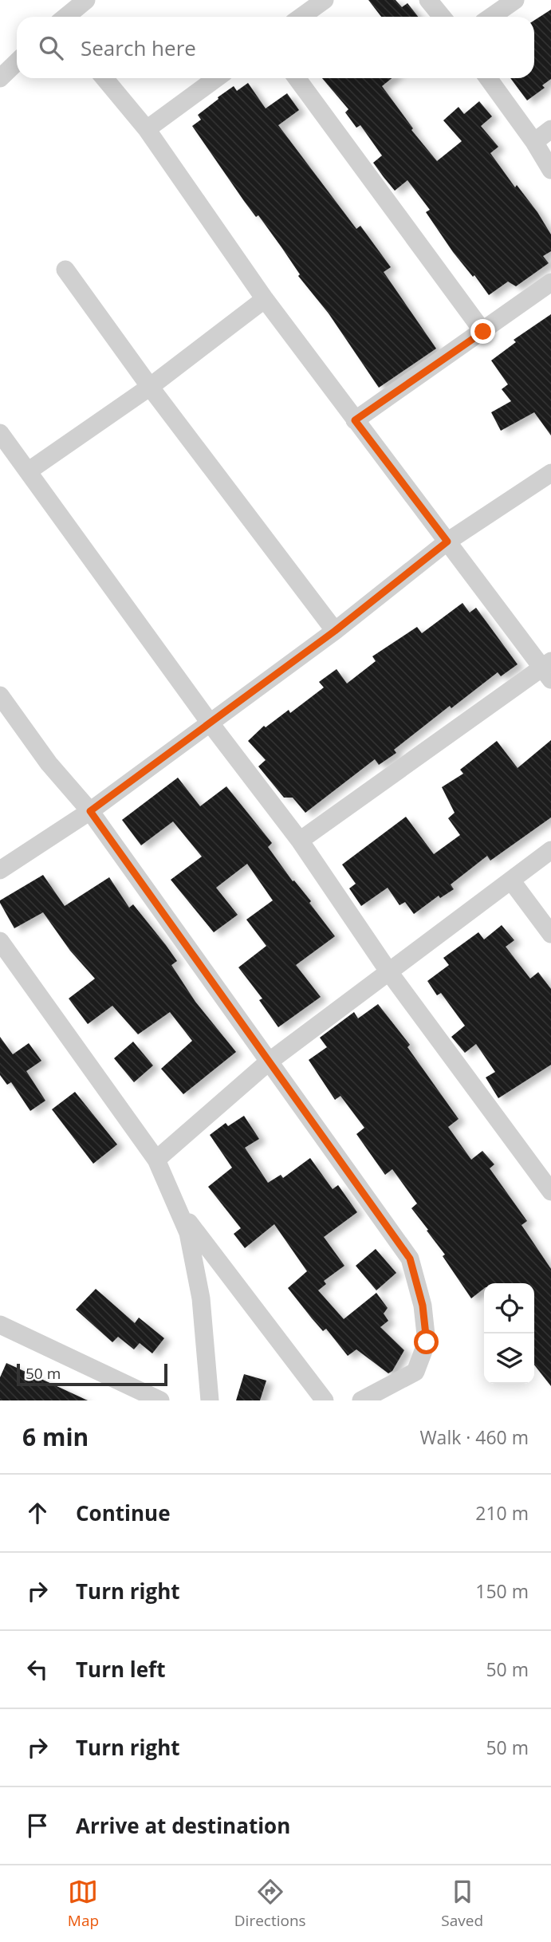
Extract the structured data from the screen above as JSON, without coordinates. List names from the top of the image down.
{
  "scale_bar": "50 m",
  "page": {
    "search": "Search here",
    "scale": "50 m",
    "heading": ["6 min", "Walk · 460 m"],
    "list": [
      ["Continue", "210 m"],
      ["Turn right", "150 m"],
      ["Turn left", "50 m"],
      ["Turn right", "50 m"],
      "Arrive at destination"
    ],
    "nav": ["Map", "Directions", "Saved"]
  }
}
